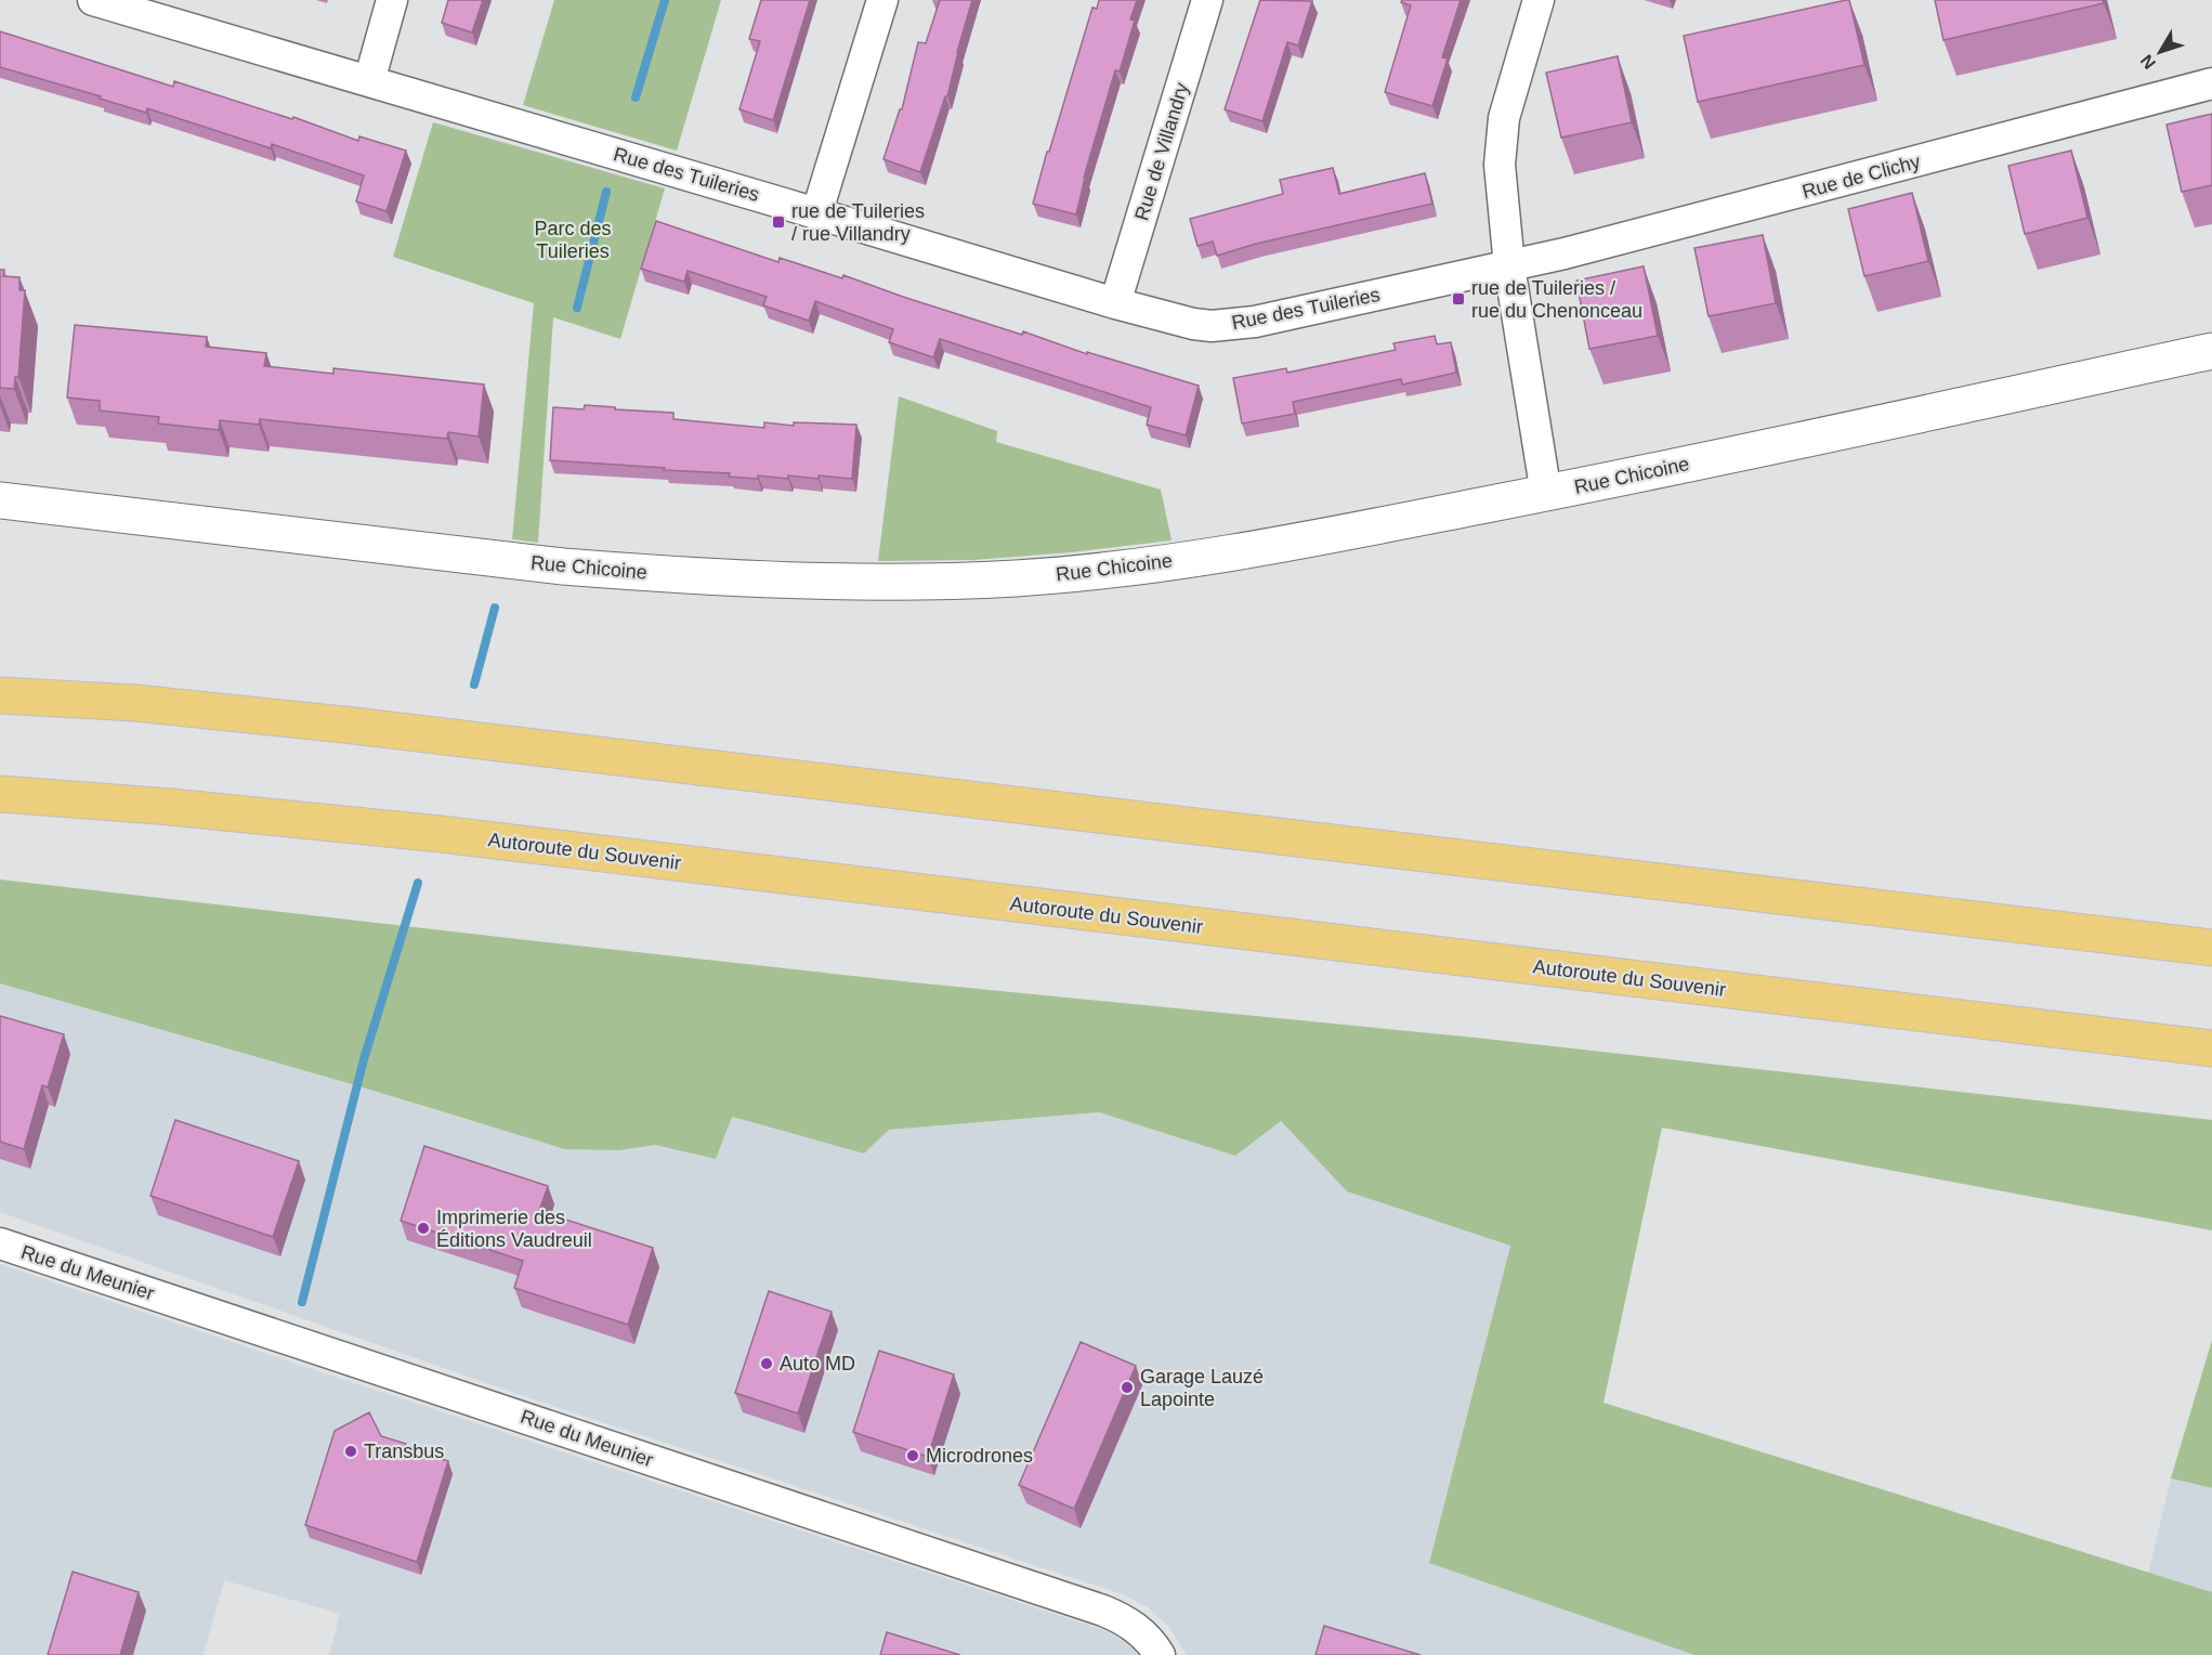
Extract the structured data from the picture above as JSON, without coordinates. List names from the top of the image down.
{
  "streets": {
    "highway": ["Autoroute du Souvenir"],
    "street": [
      "Rue de Villandry",
      "Rue des Tuileries",
      "Rue de Clichy",
      "Rue Chicoine",
      "Rue du Meunier"
    ]
  },
  "crossings": [
    ["Rue de Villandry", "Rue des Tuileries"],
    ["Rue des Tuileries", "Rue de Clichy"]
  ],
  "parks": ["Parc des Tuileries"],
  "places": {
    "transit": ["rue de Tuileries / rue Villandry", "rue de Tuileries / rue du Chenonceau"],
    "other": [
      "Imprimerie des Éditions Vaudreuil",
      "Auto MD",
      "Garage Lauzé Lapointe",
      "Transbus",
      "Microdrones"
    ]
  },
  "north": "bottom left"
}
